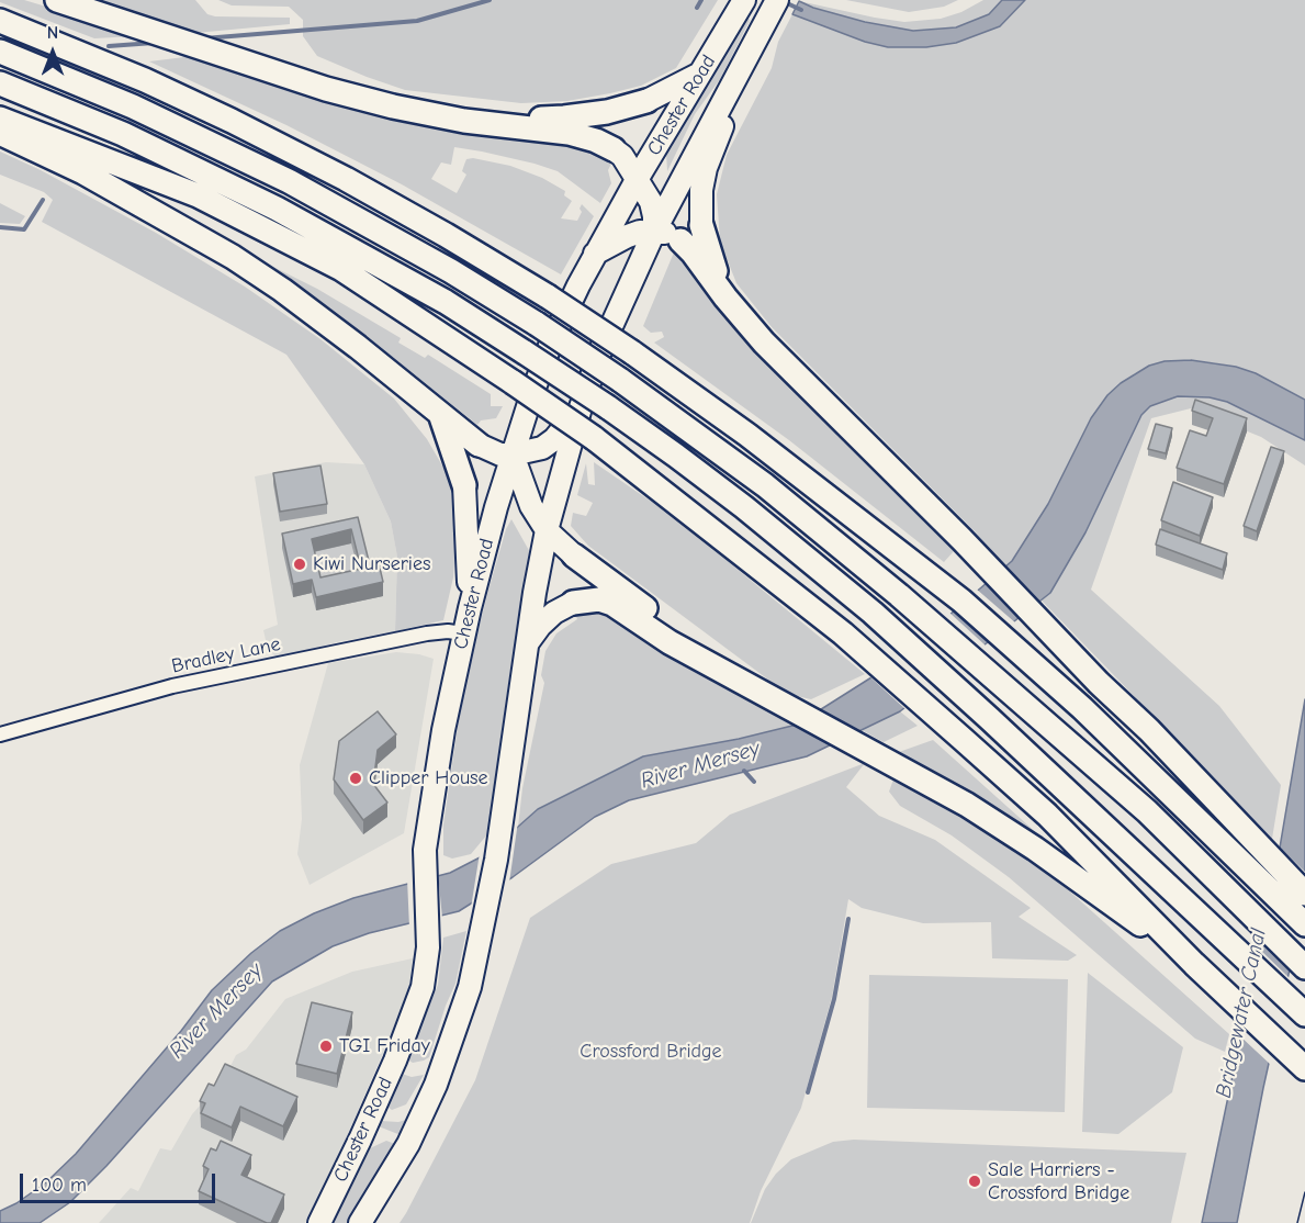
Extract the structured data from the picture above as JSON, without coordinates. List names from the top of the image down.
{
  "streets": {
    "highway": ["Chester Road"],
    "street": ["Bradley Lane"]
  },
  "crossings": [
    ["Chester Road", "Bradley Lane"]
  ],
  "water": ["River Mersey", "Bridgewater Canal"],
  "parks": ["Crossford Bridge"],
  "places": [
    "Kiwi Nurseries",
    "Clipper House",
    "TGI Friday",
    "Sale Harriers - Crossford Bridge"
  ],
  "scale_bar": "100 m",
  "north": "top"
}
